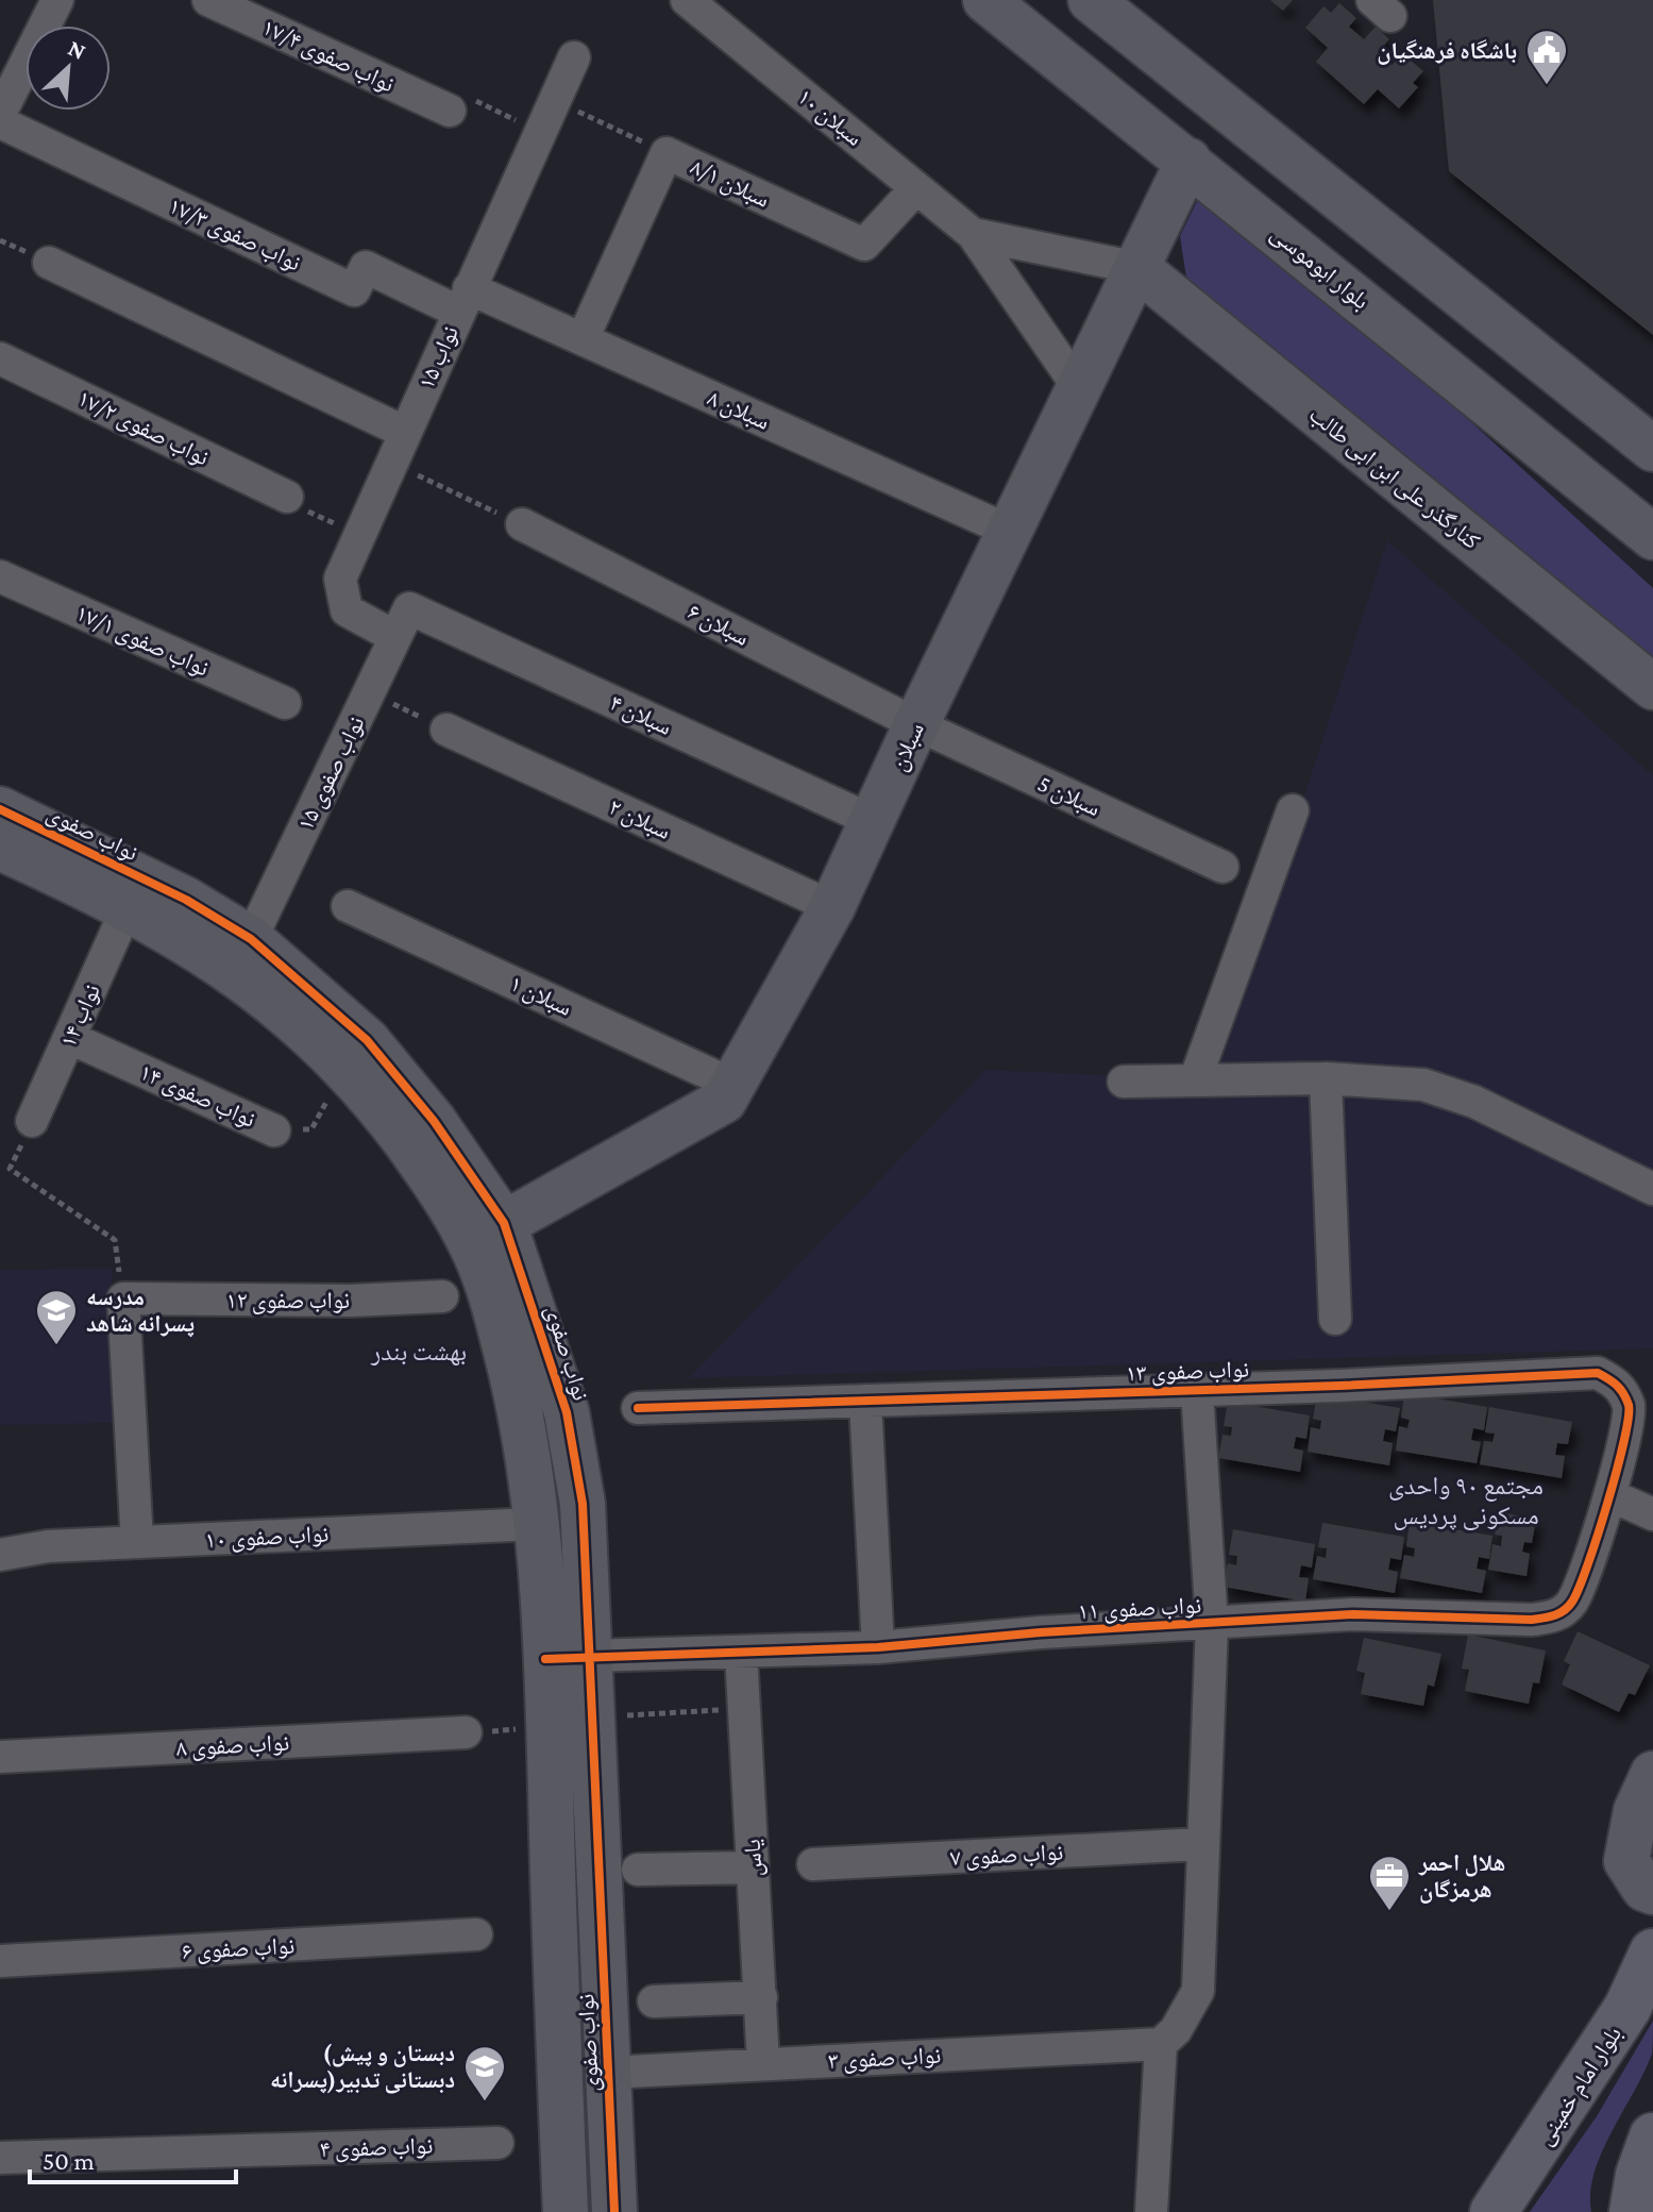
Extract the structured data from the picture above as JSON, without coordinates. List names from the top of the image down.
{
  "streets": {
    "main road": ["بلوار امام خمینی"],
    "street": [
      "نواب صفوی ۱۷/۴",
      "سبلان ۱۰",
      "سبلان ۸/۱",
      "نواب صفوی ۱۷/۳",
      "بلوار ابوموسی",
      "نواب ۱۵",
      "سبلان ۸",
      "نواب صفوی ۱۷/۲",
      "کنارگذر علی ابن ابی طالب",
      "سبلان ۶",
      "نواب صفوی ۱۷/۱",
      "سبلان ۴",
      "سبلان",
      "نواب صفوی ۱۵",
      "سبلان 5",
      "سبلان ۲",
      "نواب صفوی",
      "سبلان ۱",
      "نواب ۱۴",
      "نواب صفوی ۱۴",
      "نواب صفوی ۱۲",
      "نواب صفوی ۱۳",
      "نواب صفوی ۱۰",
      "نواب صفوی ۱۱",
      "نواب صفوی ۸",
      "نواب صفوی ۷",
      "یاس",
      "نواب صفوی ۶",
      "نواب صفوی ۳",
      "نواب صفوی ۴"
    ]
  },
  "crossings": [
    ["سبلان ۱۰", "سبلان ۸/۱"],
    ["سبلان ۱۰", "کنارگذر علی ابن ابی طالب"],
    ["سبلان ۱۰", "سبلان"],
    ["سبلان ۸/۱", "سبلان ۸"],
    ["نواب صفوی ۱۷/۳", "نواب ۱۵"],
    ["نواب صفوی ۱۷/۳", "سبلان ۸"],
    ["بلوار ابوموسی", "سبلان"],
    ["نواب ۱۵", "سبلان ۸"],
    ["نواب ۱۵", "سبلان ۴"],
    ["نواب ۱۵", "نواب صفوی ۱۵"],
    ["سبلان ۸", "سبلان"],
    ["کنارگذر علی ابن ابی طالب", "سبلان"],
    ["سبلان ۶", "سبلان"],
    ["سبلان ۶", "سبلان 5"],
    ["سبلان ۴", "سبلان"],
    ["سبلان ۴", "نواب صفوی ۱۵"],
    ["سبلان", "سبلان 5"],
    ["سبلان", "سبلان ۲"],
    ["سبلان", "نواب صفوی"],
    ["سبلان", "سبلان ۱"],
    ["نواب صفوی ۱۵", "نواب صفوی"],
    ["نواب صفوی", "نواب ۱۴"],
    ["نواب صفوی", "نواب صفوی ۱۴"],
    ["نواب صفوی", "نواب صفوی ۱۰"],
    ["نواب صفوی", "نواب صفوی ۱۱"],
    ["نواب صفوی", "نواب صفوی ۳"],
    ["نواب ۱۴", "نواب صفوی ۱۴"],
    ["نواب صفوی ۱۳", "نواب صفوی ۱۱"],
    ["نواب صفوی ۱۱", "یاس"],
    ["یاس", "نواب صفوی ۳"]
  ],
  "districts": ["بهشت بندر", "مجتمع ٩٠ واحدی مسکونی پردیس"],
  "places": {
    "public building": ["باشگاه فرهنگیان"],
    "school or university": ["مدرسه پسرانه شاهد", "(دبستان و پیش دبستانی تدبیر(پسرانه"],
    "office": ["هلال احمر هرمزگان"]
  },
  "scale_bar": "50 m",
  "north": "top right"
}
